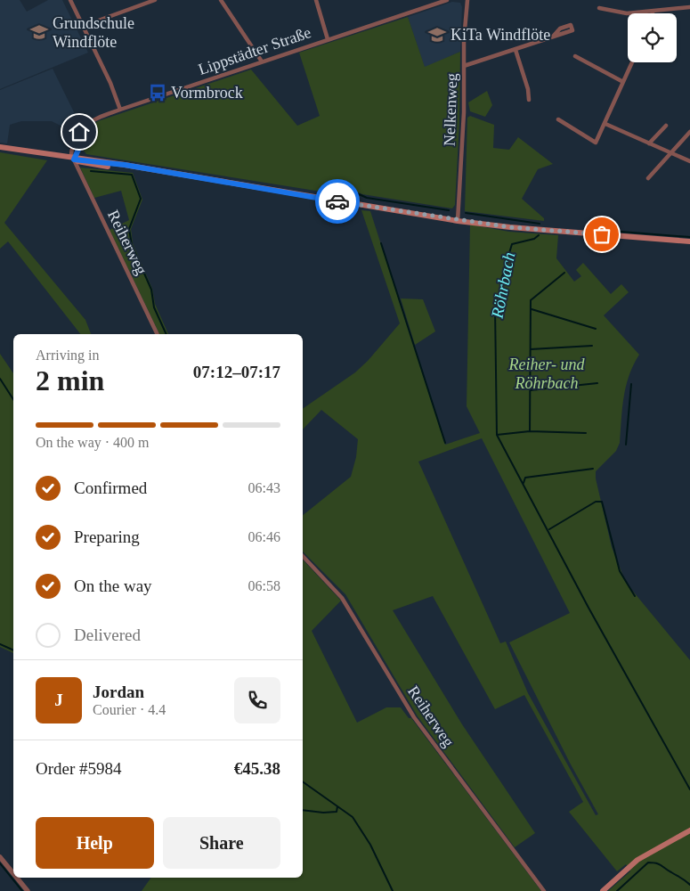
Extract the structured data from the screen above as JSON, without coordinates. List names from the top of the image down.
{
  "streets": {
    "street": ["Lippstädter Straße", "Nelkenweg", "Reiherweg"]
  },
  "crossings": [
    ["Lippstädter Straße", "Reiherweg"]
  ],
  "water": ["Röhrbach"],
  "parks": ["Reiher- und Röhrbach"],
  "places": {
    "school or university": ["Grundschule Windflöte", "KiTa Windflöte"],
    "bus stop": ["Vormbrock"]
  },
  "page": {
    "heading": ["2 min", "Arriving in", "07:12–07:17"],
    "panel": [
      "Jordan",
      "Courier · 4.4",
      "Order #5984",
      "€45.38"
    ],
    "bar": "On the way · 400 m",
    "list": [
      ["Confirmed", "06:43"],
      ["Preparing", "06:46"],
      ["On the way", "06:58"],
      "Delivered"
    ],
    "round": "J",
    "buttons": ["Help", "Share"]
  }
}
